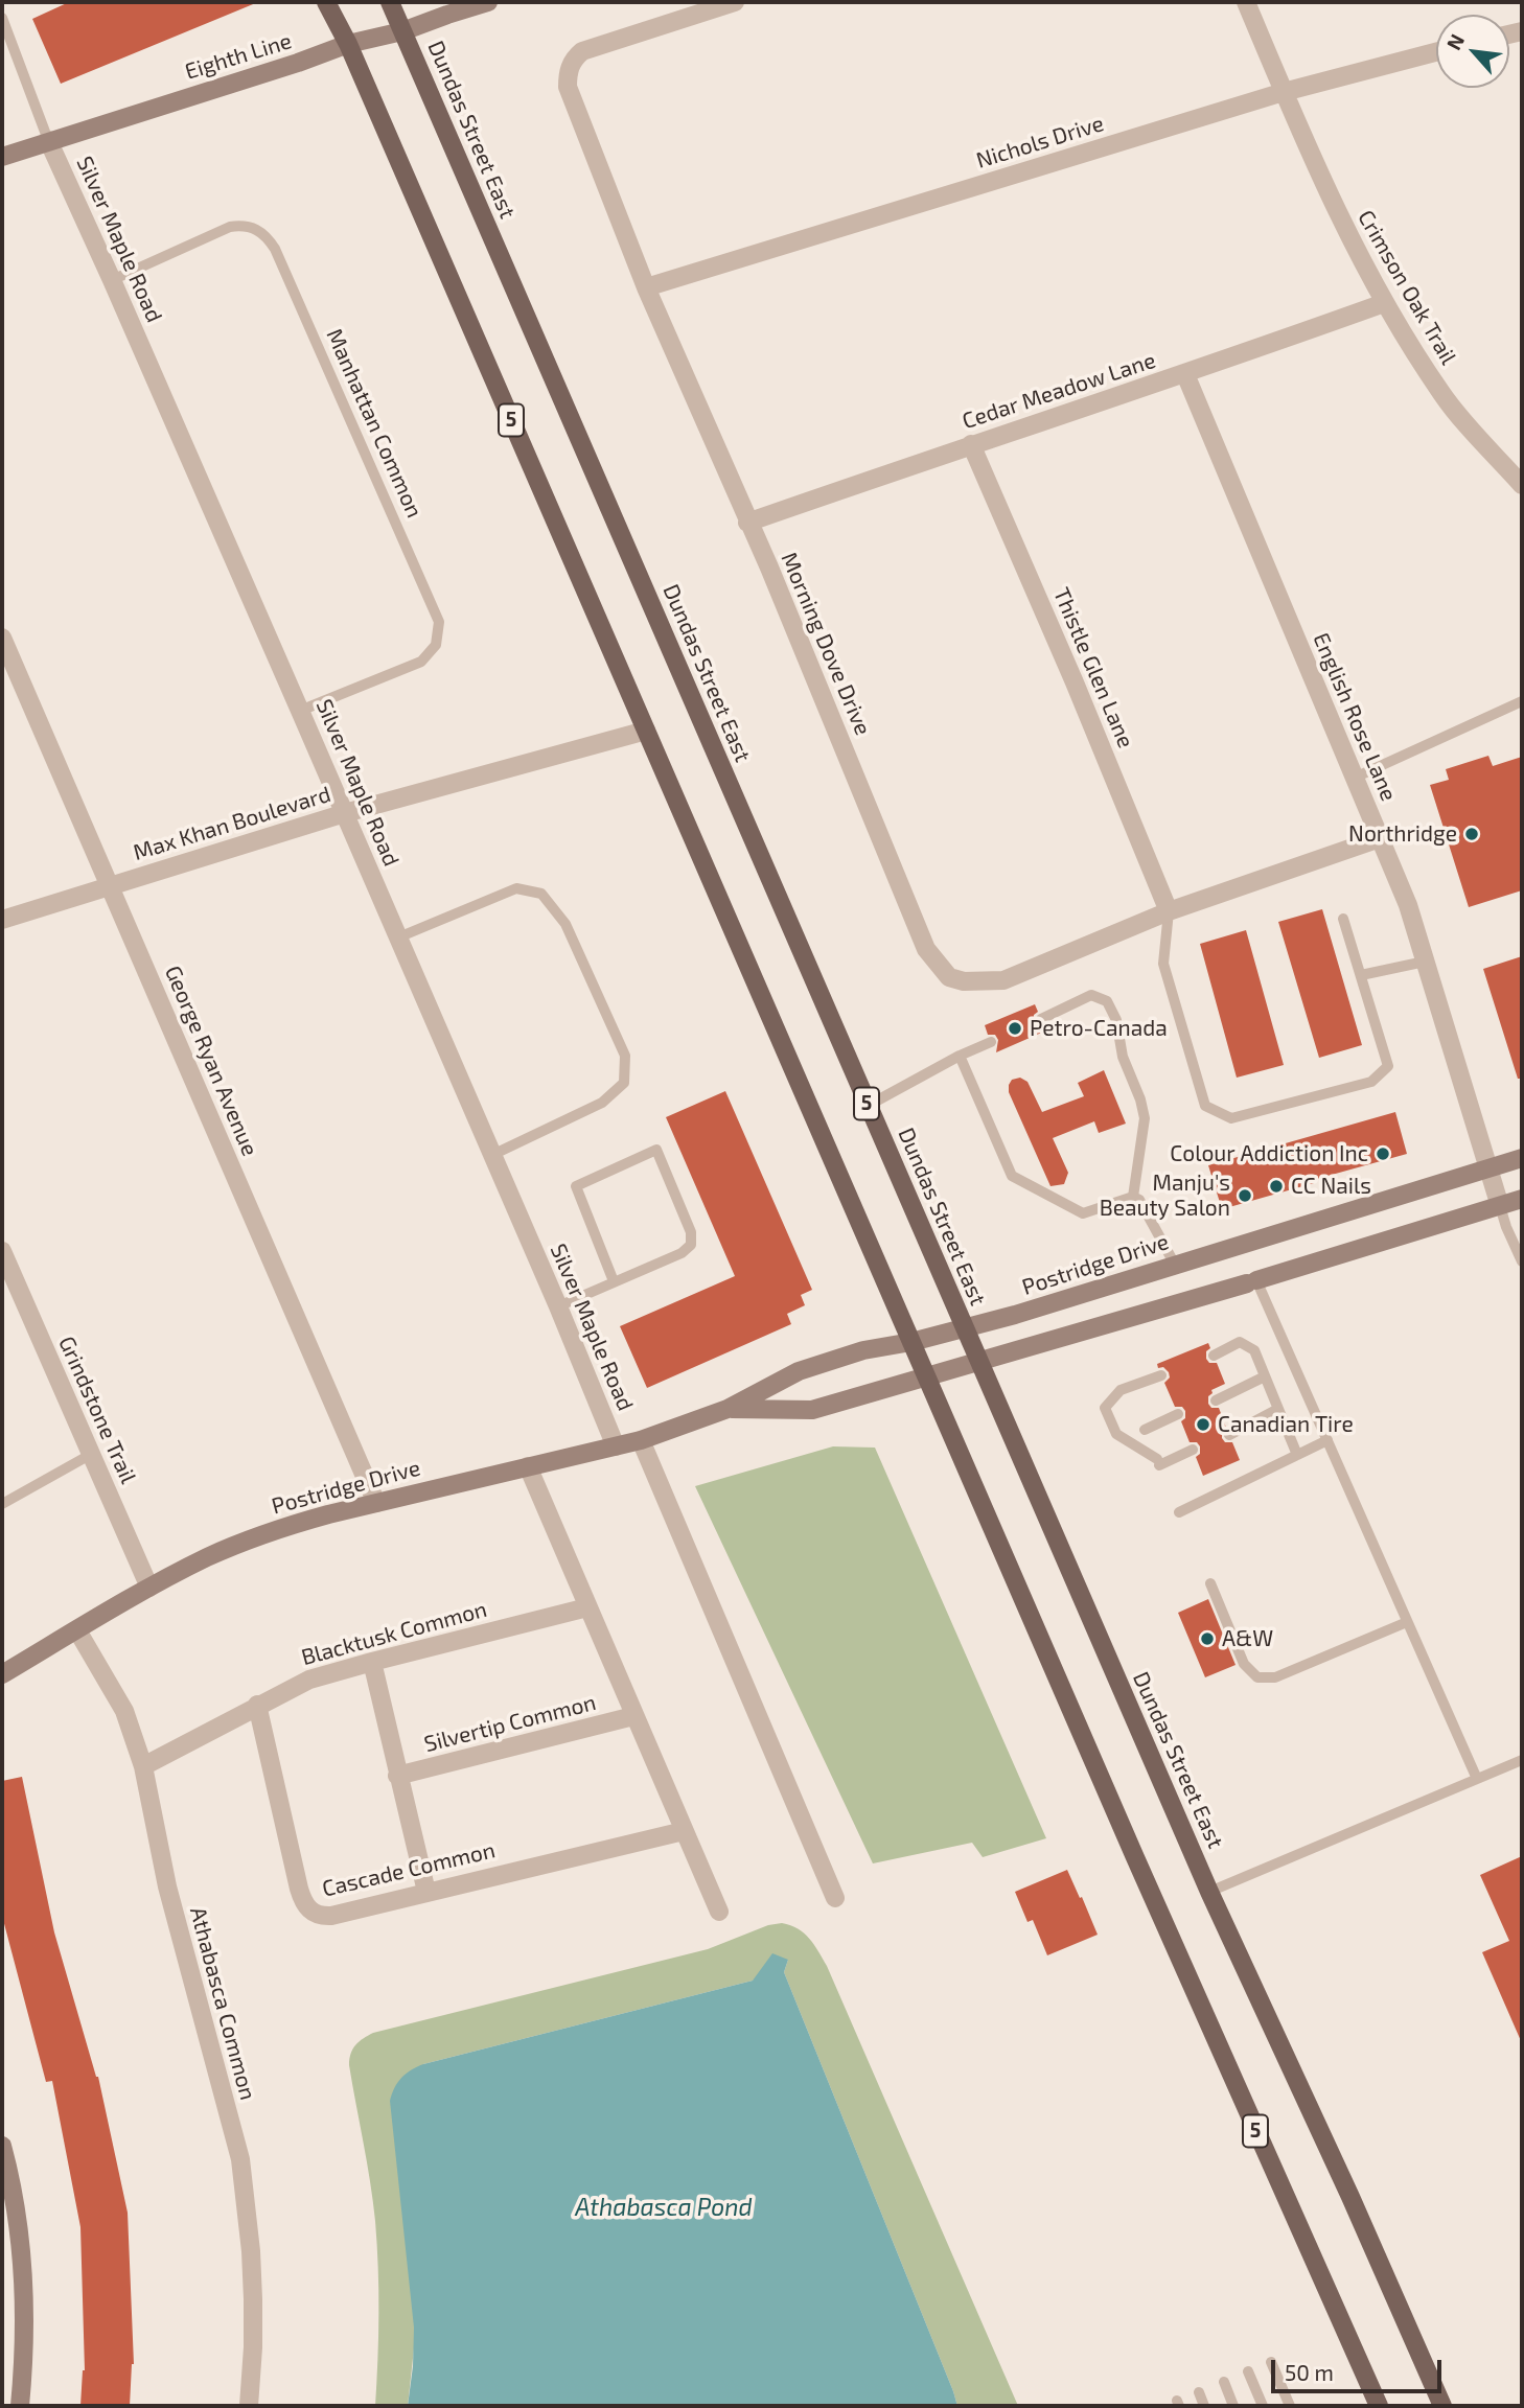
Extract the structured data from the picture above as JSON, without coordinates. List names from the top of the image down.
{
  "streets": {
    "main road": ["Dundas Street East", "5"],
    "street": [
      "Eighth Line",
      "Nichols Drive",
      "Silver Maple Road",
      "Crimson Oak Trail",
      "Cedar Meadow Lane",
      "Morning Dove Drive",
      "Thistle Glen Lane",
      "English Rose Lane",
      "Max Khan Boulevard",
      "George Ryan Avenue",
      "Postridge Drive",
      "Grindstone Trail",
      "Blacktusk Common",
      "Silvertip Common",
      "Cascade Common",
      "Athabasca Common"
    ],
    "lane": ["Manhattan Common"]
  },
  "crossings": [
    ["Eighth Line", "Dundas Street East"],
    ["Eighth Line", "Silver Maple Road"],
    ["Eighth Line", "5"],
    ["Dundas Street East", "Postridge Drive"],
    ["Nichols Drive", "Crimson Oak Trail"],
    ["Nichols Drive", "Morning Dove Drive"],
    ["Silver Maple Road", "Manhattan Common"],
    ["Silver Maple Road", "Max Khan Boulevard"],
    ["Silver Maple Road", "Postridge Drive"],
    ["Crimson Oak Trail", "Cedar Meadow Lane"],
    ["Cedar Meadow Lane", "Morning Dove Drive"],
    ["Cedar Meadow Lane", "Thistle Glen Lane"],
    ["Cedar Meadow Lane", "English Rose Lane"],
    ["5", "Max Khan Boulevard"],
    ["5", "Postridge Drive"],
    ["Morning Dove Drive", "Thistle Glen Lane"],
    ["Morning Dove Drive", "English Rose Lane"],
    ["English Rose Lane", "Postridge Drive"],
    ["Max Khan Boulevard", "George Ryan Avenue"],
    ["George Ryan Avenue", "Postridge Drive"],
    ["Postridge Drive", "Grindstone Trail"],
    ["Postridge Drive", "Athabasca Common"],
    ["Blacktusk Common", "Cascade Common"],
    ["Blacktusk Common", "Athabasca Common"]
  ],
  "water": ["Athabasca Pond"],
  "places": [
    "Northridge",
    "Petro-Canada",
    "Colour Addiction Inc",
    "CC Nails",
    "Manju's Beauty Salon",
    "Canadian Tire",
    "A&W"
  ],
  "scale_bar": "50 m",
  "north": "top left"
}
